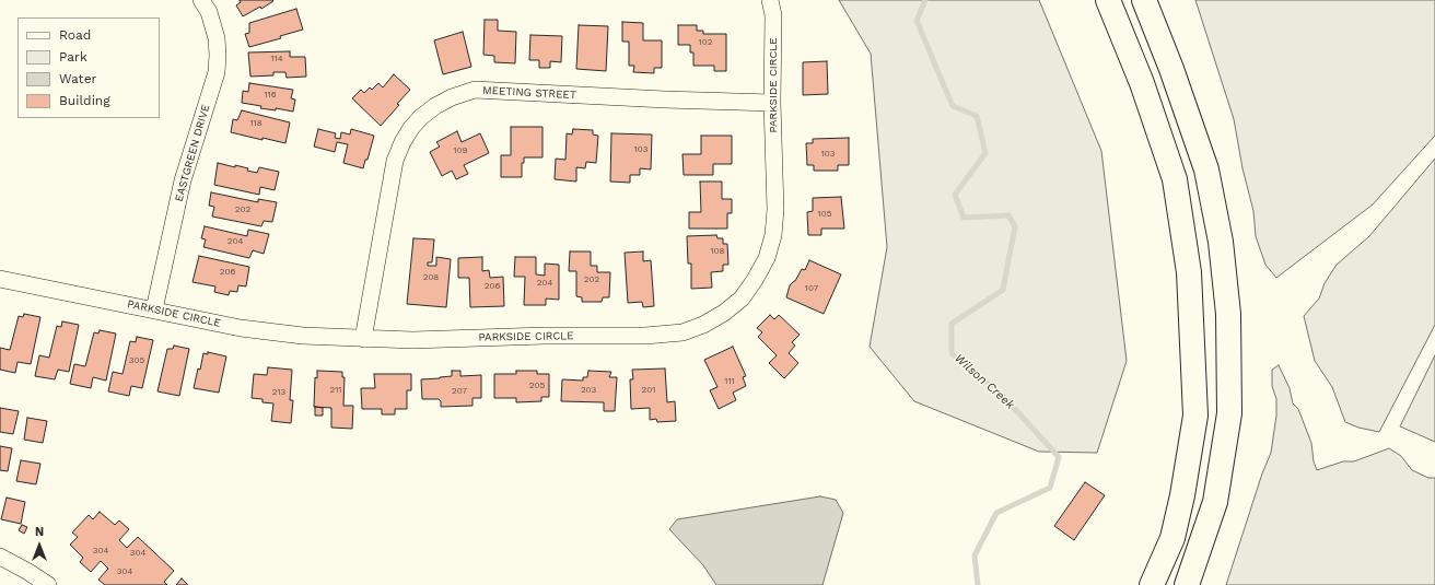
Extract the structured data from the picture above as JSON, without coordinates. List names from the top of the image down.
{
  "streets": {
    "street": ["PARKSIDE CIRCLE", "MEETING STREET", "EASTGREEN DRIVE"]
  },
  "crossings": [
    ["PARKSIDE CIRCLE", "MEETING STREET"],
    ["PARKSIDE CIRCLE", "EASTGREEN DRIVE"]
  ],
  "water": ["Wilson Creek"],
  "house_numbers": [
    "102",
    "114",
    "116",
    "118",
    "103",
    "109",
    "103",
    "202",
    "105",
    "204",
    "108",
    "206",
    "208",
    "202",
    "204",
    "206",
    "107",
    "305",
    "111",
    "205",
    "211",
    "203",
    "201",
    "207",
    "213",
    "304",
    "304",
    "304"
  ],
  "legend": [
    "Road",
    "Park",
    "Water",
    "Building"
  ],
  "north": "top"
}
